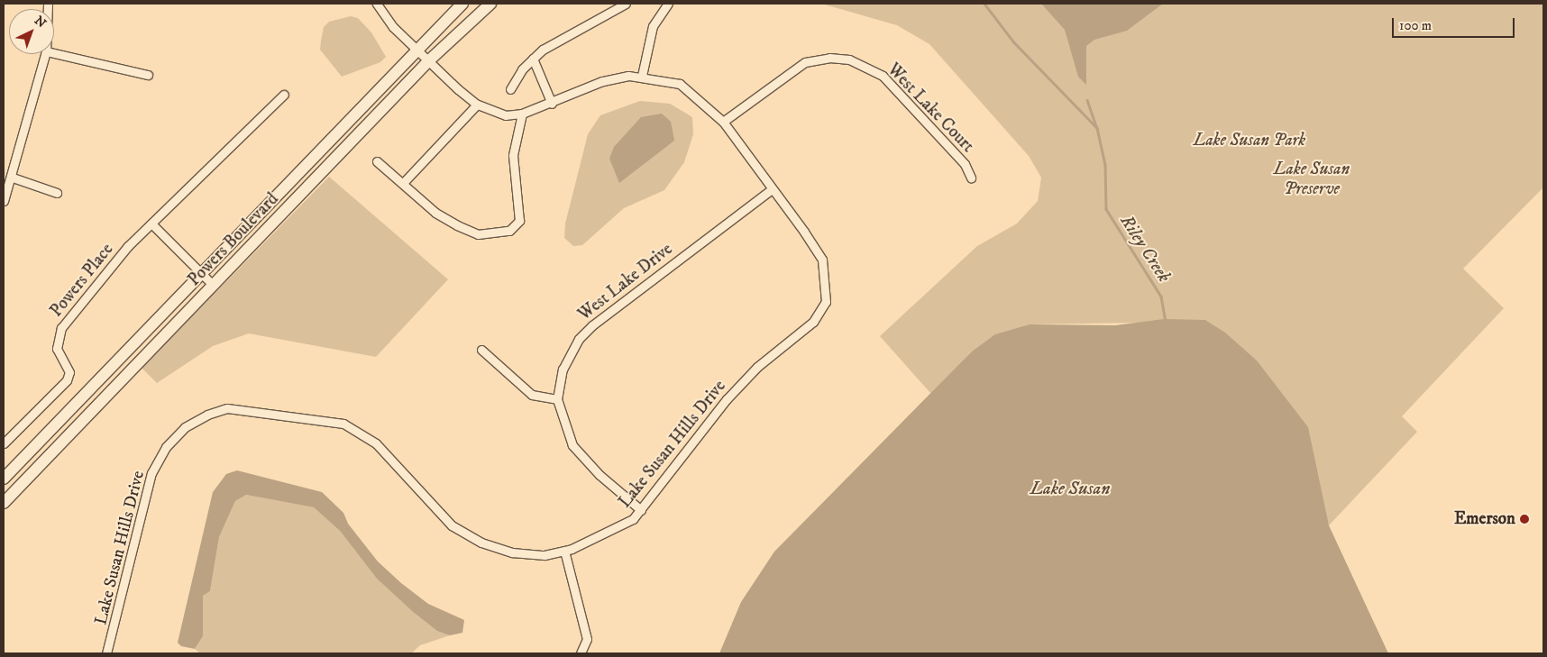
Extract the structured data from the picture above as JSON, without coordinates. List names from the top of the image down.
{
  "streets": {
    "main road": ["Powers Boulevard"],
    "street": [
      "West Lake Court",
      "Powers Place",
      "West Lake Drive",
      "Lake Susan Hills Drive"
    ]
  },
  "crossings": [
    ["West Lake Court", "Lake Susan Hills Drive"],
    ["Powers Boulevard", "Lake Susan Hills Drive"],
    ["West Lake Drive", "Lake Susan Hills Drive"]
  ],
  "water": ["Riley Creek", "Lake Susan"],
  "parks": ["Lake Susan Park", "Lake Susan Preserve"],
  "places": ["Emerson"],
  "scale_bar": "100 m",
  "north": "top right"
}
